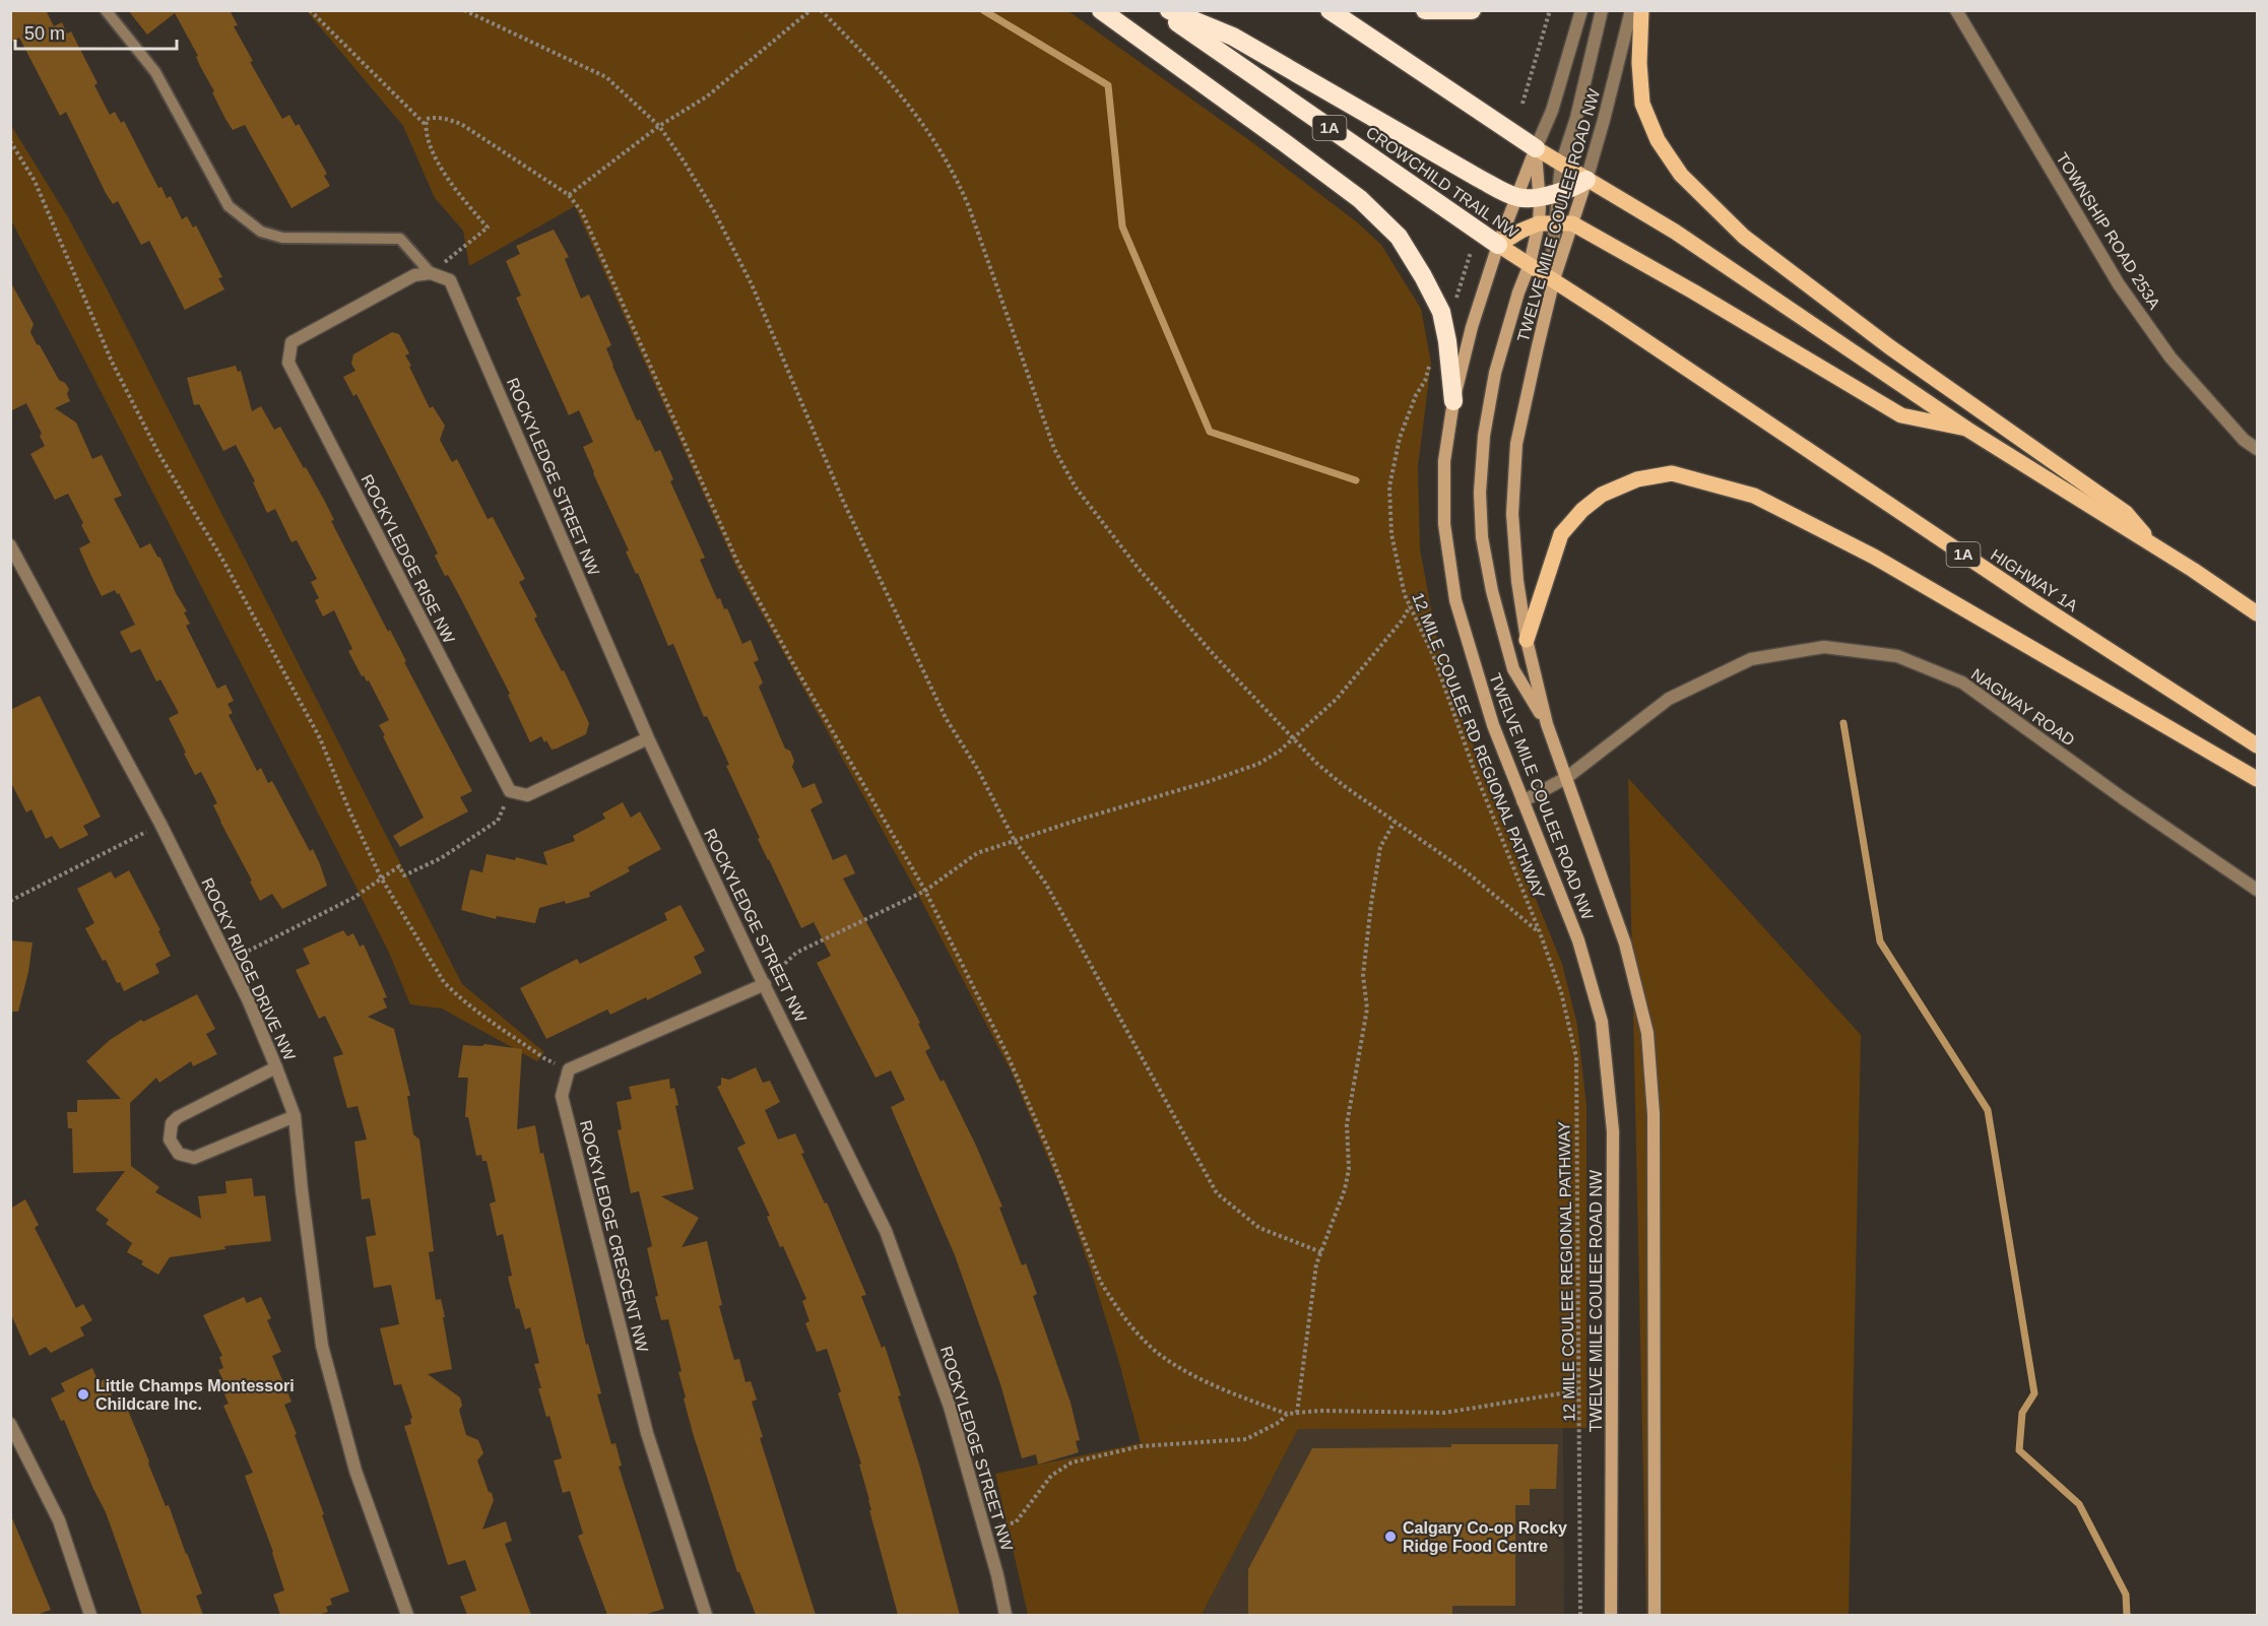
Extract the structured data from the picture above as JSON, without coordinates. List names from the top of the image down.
{
  "streets": {
    "highway": ["1A", "CROWCHILD TRAIL NW"],
    "main road": ["TWELVE MILE COULEE ROAD NW", "HIGHWAY 1A"],
    "street": [
      "TOWNSHIP ROAD 253A",
      "ROCKYLEDGE STREET NW",
      "ROCKYLEDGE RISE NW",
      "NAGWAY ROAD",
      "ROCKY RIDGE DRIVE NW",
      "ROCKYLEDGE CRESCENT NW"
    ],
    "path": ["12 MILE COULEE RD REGIONAL PATHWAY", "12 MILE COULEE REGIONAL PATHWAY"]
  },
  "crossings": [
    ["CROWCHILD TRAIL NW", "TWELVE MILE COULEE ROAD NW"],
    ["CROWCHILD TRAIL NW", "HIGHWAY 1A"],
    ["TWELVE MILE COULEE ROAD NW", "NAGWAY ROAD"],
    ["ROCKYLEDGE STREET NW", "ROCKYLEDGE RISE NW"],
    ["12 MILE COULEE RD REGIONAL PATHWAY", "12 MILE COULEE REGIONAL PATHWAY"]
  ],
  "places": ["Little Champs Montessori Childcare Inc.", "Calgary Co-op Rocky Ridge Food Centre"],
  "scale_bar": "50 m"
}
